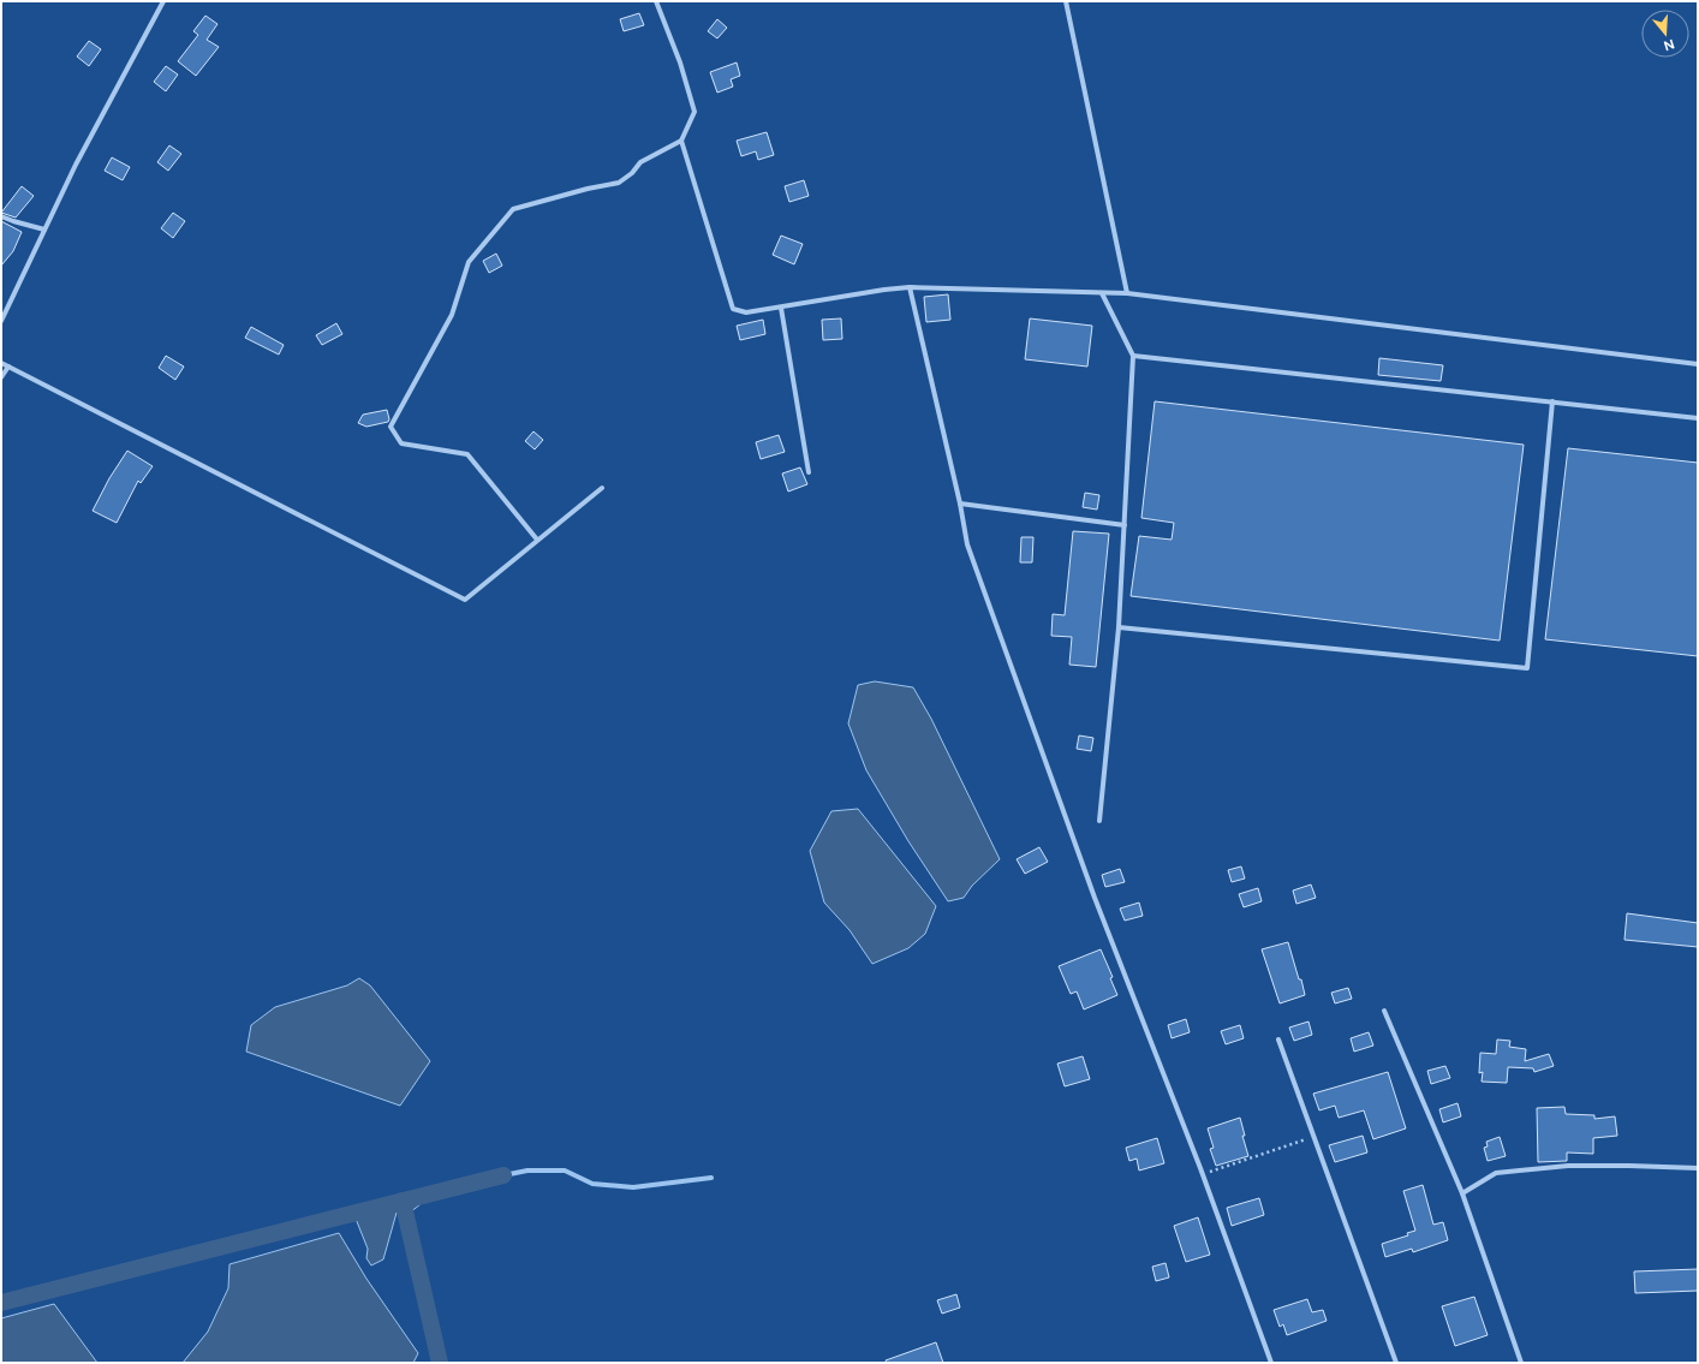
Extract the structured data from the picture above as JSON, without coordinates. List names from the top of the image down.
{
  "north": "bottom"
}
